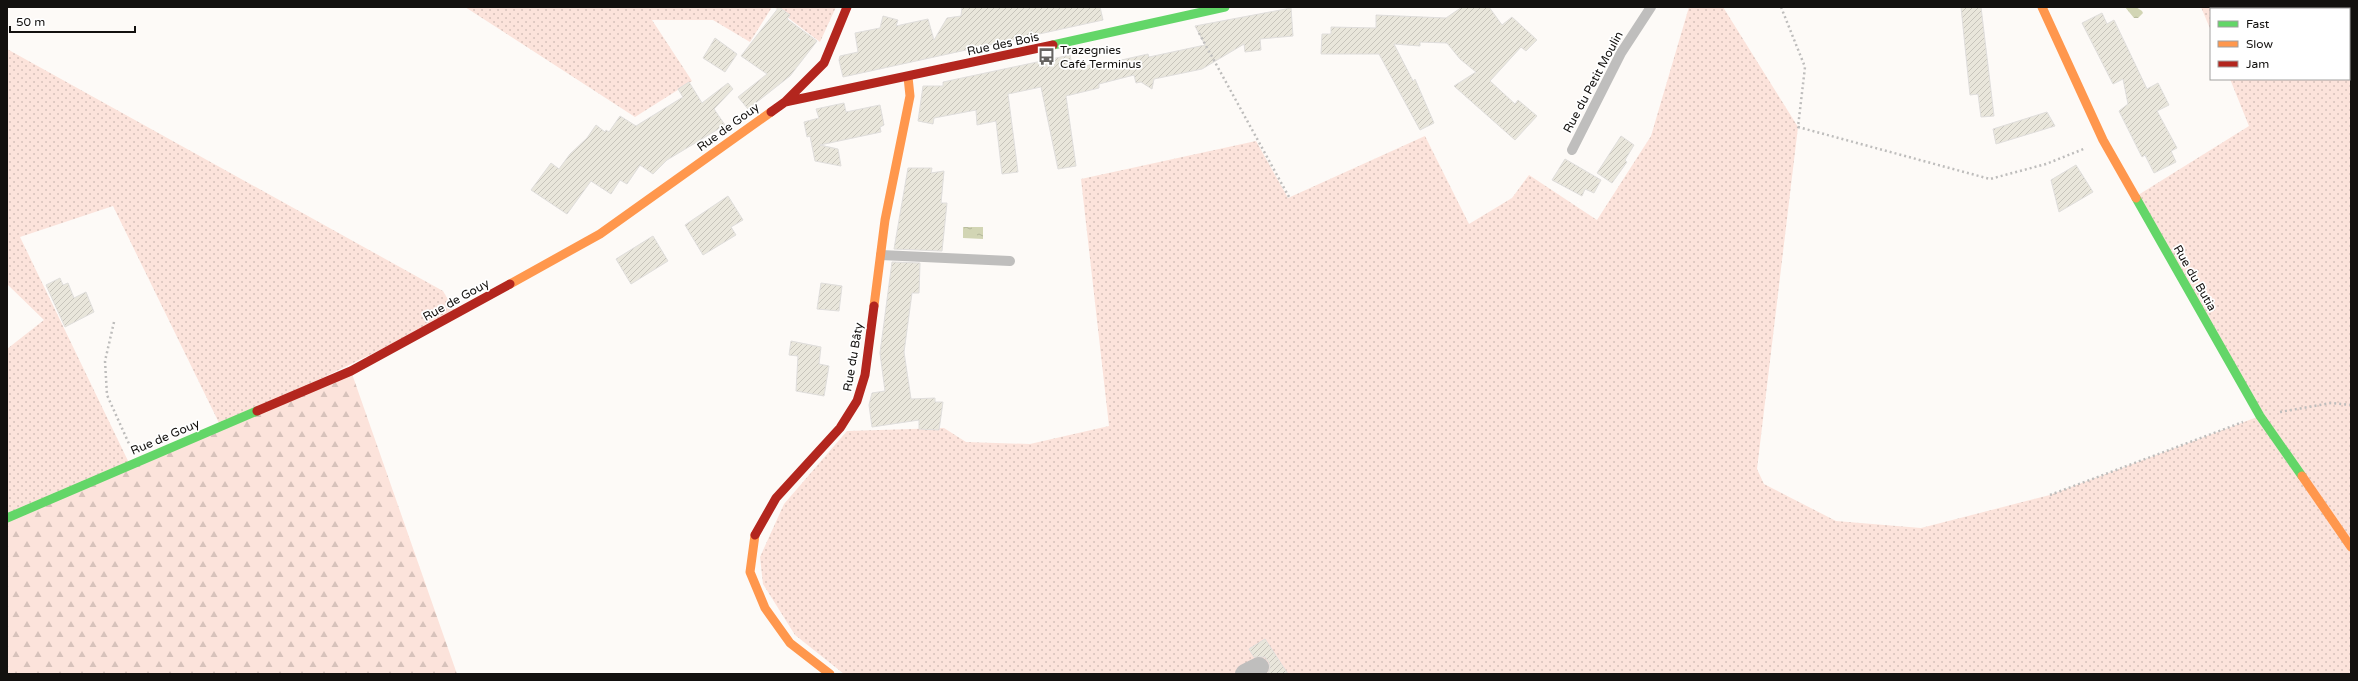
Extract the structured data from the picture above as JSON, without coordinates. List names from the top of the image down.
{
  "streets": {
    "street": [
      "Rue des Bois",
      "Rue de Gouy",
      "Rue du Butia",
      "Rue du Bâty"
    ],
    "lane": ["Rue du Petit Moulin"]
  },
  "crossings": [
    ["Rue des Bois", "Rue de Gouy"],
    ["Rue des Bois", "Rue du Bâty"]
  ],
  "places": {
    "bus stop": ["Trazegnies Café Terminus"]
  },
  "legend": ["Fast", "Slow", "Jam"],
  "scale_bar": "50 m"
}
